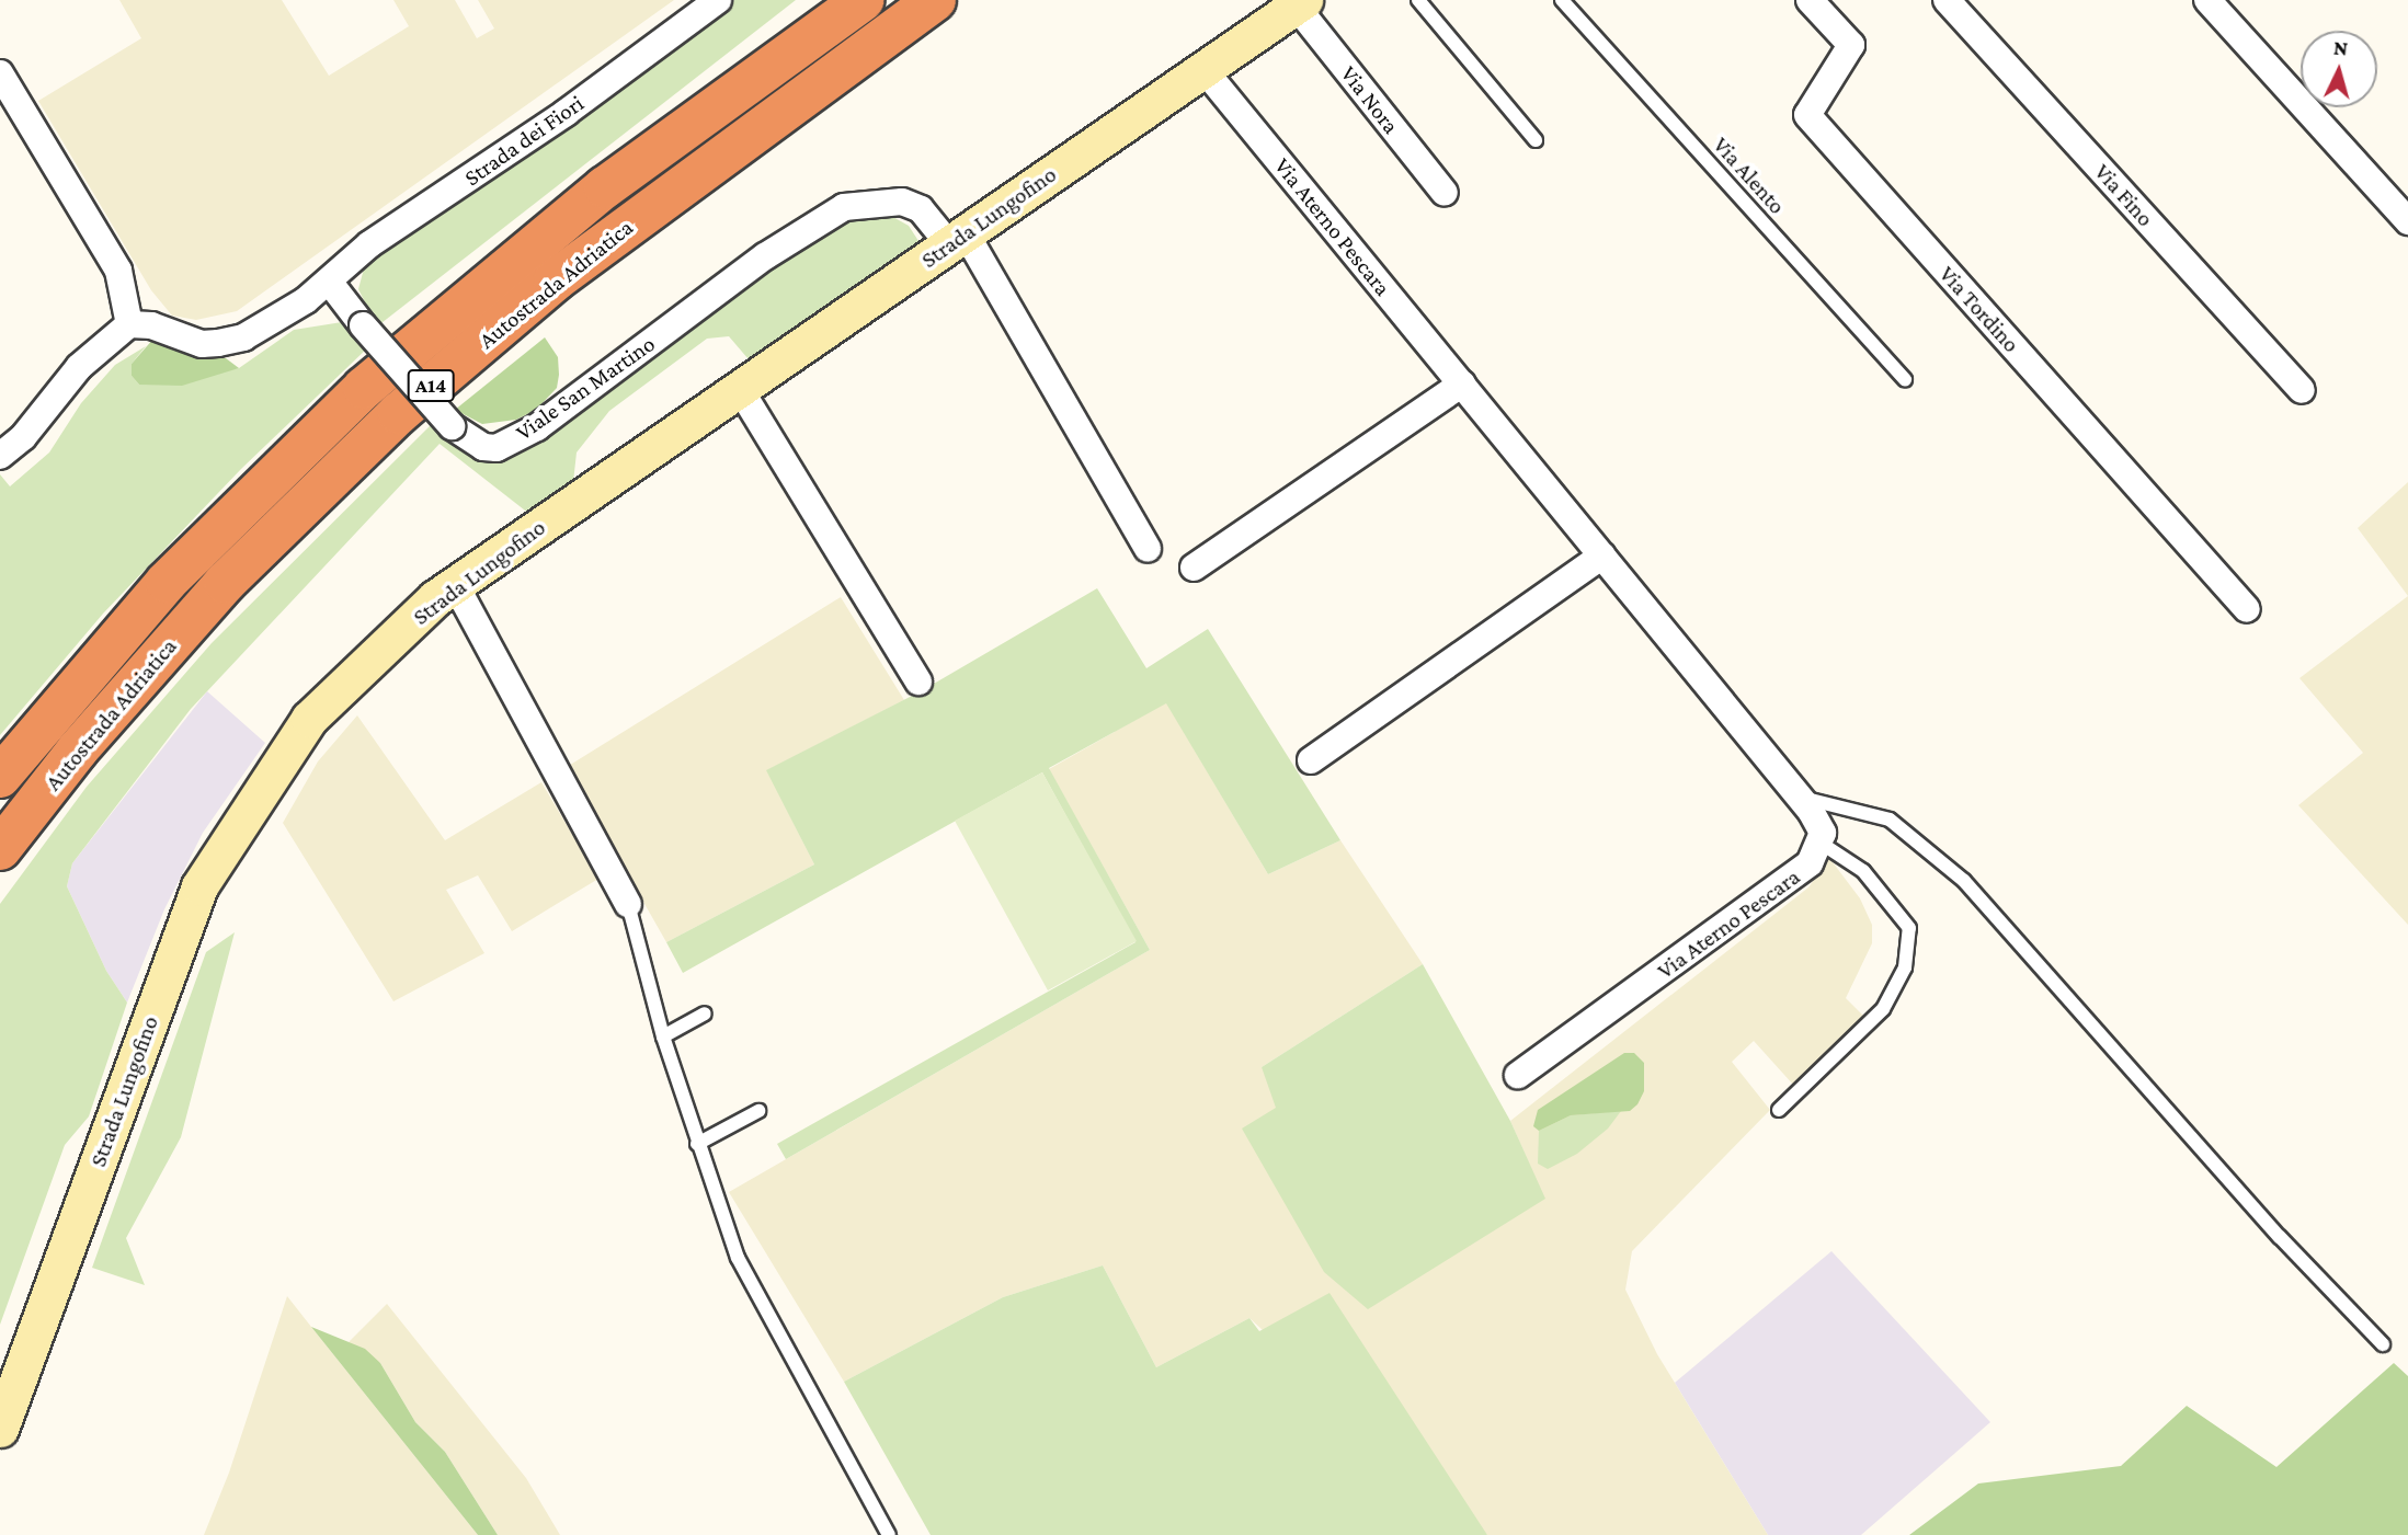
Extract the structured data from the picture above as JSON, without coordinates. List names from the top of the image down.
{
  "streets": {
    "highway": ["Autostrada Adriatica", "A14"],
    "main road": ["Strada Lungofino"],
    "street": [
      "Via Nora",
      "Strada dei Fiori",
      "Via Fino",
      "Via Aterno Pescara",
      "Via Tordino",
      "Viale San Martino"
    ],
    "lane": ["Via Alento"]
  },
  "crossings": [
    ["Via Nora", "Strada Lungofino"],
    ["Strada dei Fiori", "Viale San Martino"],
    ["Strada Lungofino", "Via Aterno Pescara"],
    ["Strada Lungofino", "Viale San Martino"]
  ],
  "north": "top"
}
